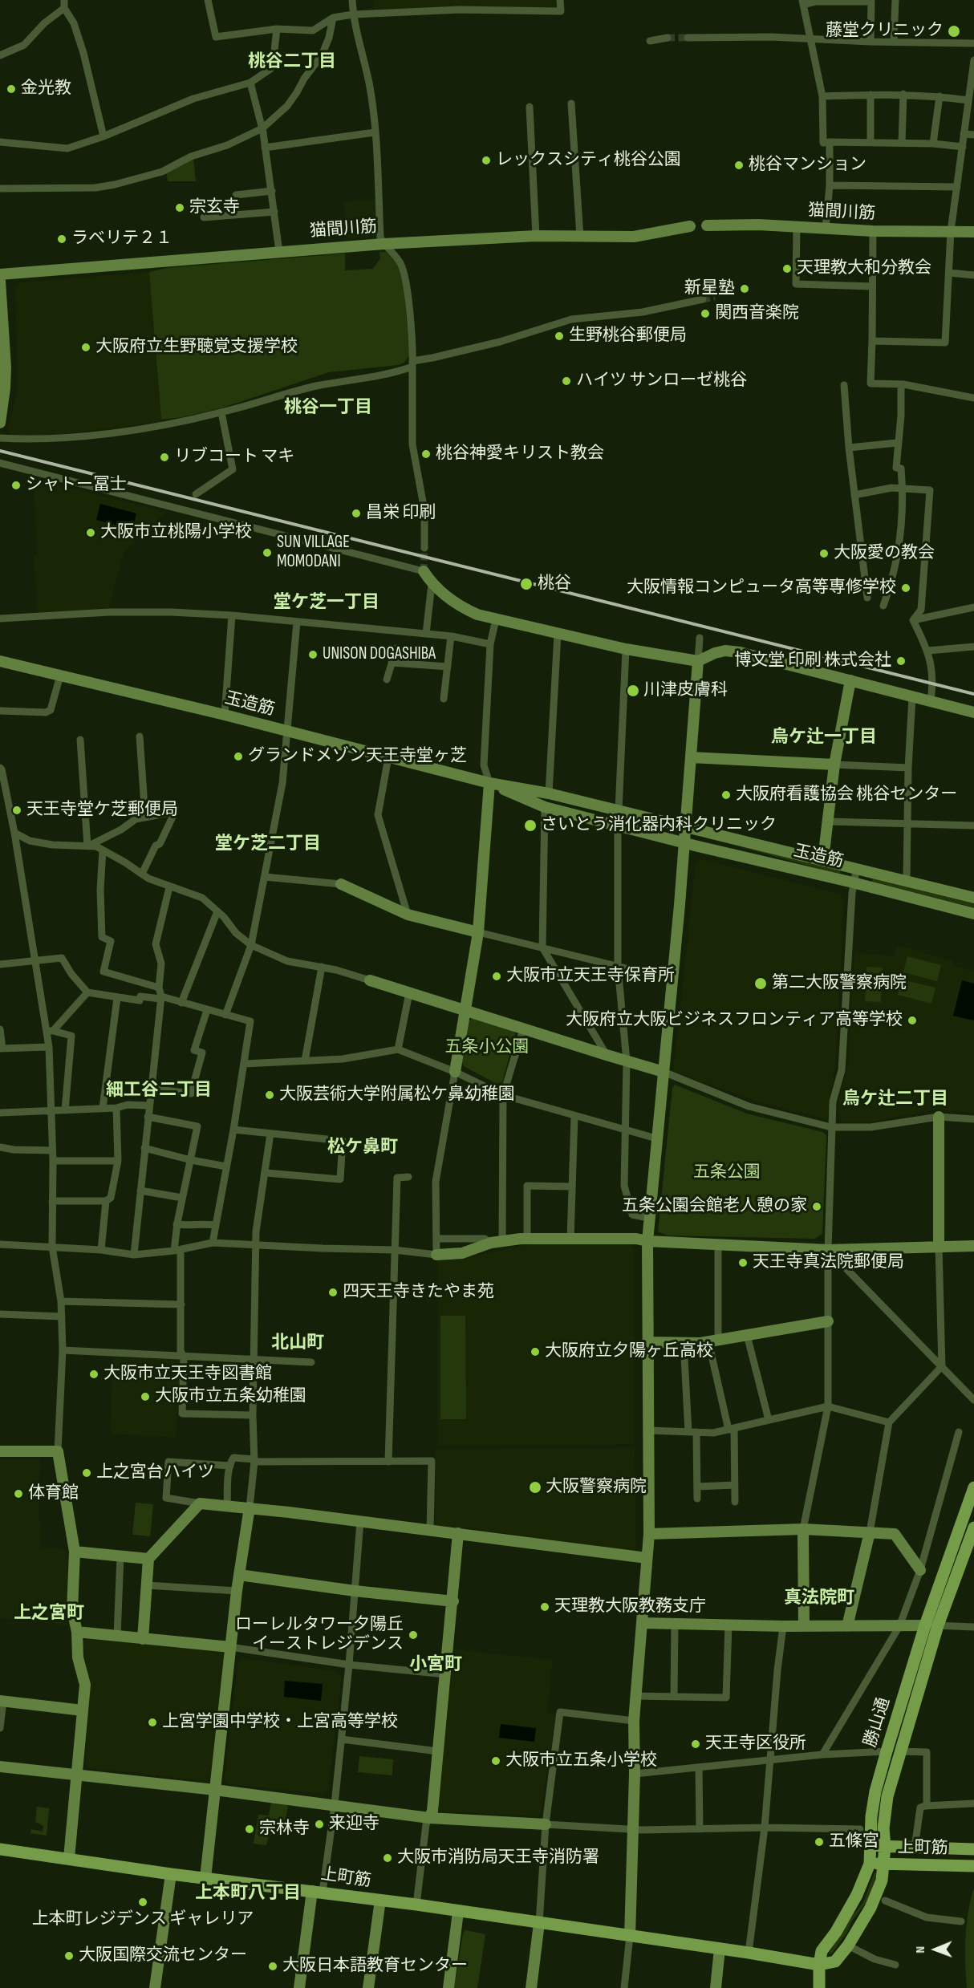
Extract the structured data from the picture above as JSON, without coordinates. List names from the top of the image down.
{
  "streets": {
    "main road": ["勝山通", "上町筋"],
    "street": ["猫間川筋", "玉造筋"]
  },
  "crossings": [
    ["勝山通", "上町筋"]
  ],
  "districts": [
    "桃谷二丁目",
    "桃谷一丁目",
    "堂ケ芝一丁目",
    "烏ケ辻一丁目",
    "堂ケ芝二丁目",
    "細工谷二丁目",
    "烏ケ辻二丁目",
    "松ケ鼻町",
    "北山町",
    "真法院町",
    "上之宮町",
    "小宮町",
    "上本町八丁目"
  ],
  "parks": ["五条小公園", "五条公園"],
  "places": [
    "藤堂クリニック",
    "金光教",
    "レックスシティ桃谷公園",
    "桃谷マンション",
    "宗玄寺",
    "ラベリテ２１",
    "天理教大和分教会",
    "新星塾",
    "関西音楽院",
    "生野桃谷郵便局",
    "大阪府立生野聴覚支援学校",
    "ハイツ サンローゼ桃谷",
    "桃谷神愛キリスト教会",
    "リブコート マキ",
    "シャトー冨士",
    "昌栄 印刷",
    "大阪市立桃陽小学校",
    "SUN VILLAGE MOMODANI",
    "大阪愛の教会",
    "桃谷",
    "大阪情報コンピュータ高等専修学校",
    "UNISON DOGASHIBA",
    "博文堂 印刷 株式会社",
    "川津皮膚科",
    "グランドメゾン天王寺堂ヶ芝",
    "大阪府看護協会 桃谷センター",
    "天王寺堂ケ芝郵便局",
    "さいとう消化器内科クリニック",
    "大阪市立天王寺保育所",
    "第二大阪警察病院",
    "大阪府立大阪ビジネスフロンティア高等学校",
    "大阪芸術大学附属松ケ鼻幼稚園",
    "五条公園会館老人憩の家",
    "天王寺真法院郵便局",
    "四天王寺きたやま苑",
    "大阪府立夕陽ヶ丘高校",
    "大阪市立天王寺図書館",
    "大阪市立五条幼稚園",
    "上之宮台ハイツ",
    "大阪警察病院",
    "体育館",
    "天理教大阪教務支庁",
    "ローレルタワー夕陽丘 イーストレジデンス",
    "上宮学園中学校・上宮高等学校",
    "天王寺区役所",
    "大阪市立五条小学校",
    "来迎寺",
    "宗林寺",
    "五條宮",
    "大阪市消防局天王寺消防署",
    "上本町レジデンス ギャレリア",
    "大阪国際交流センター",
    "大阪日本語教育センター"
  ],
  "north": "left"
}
